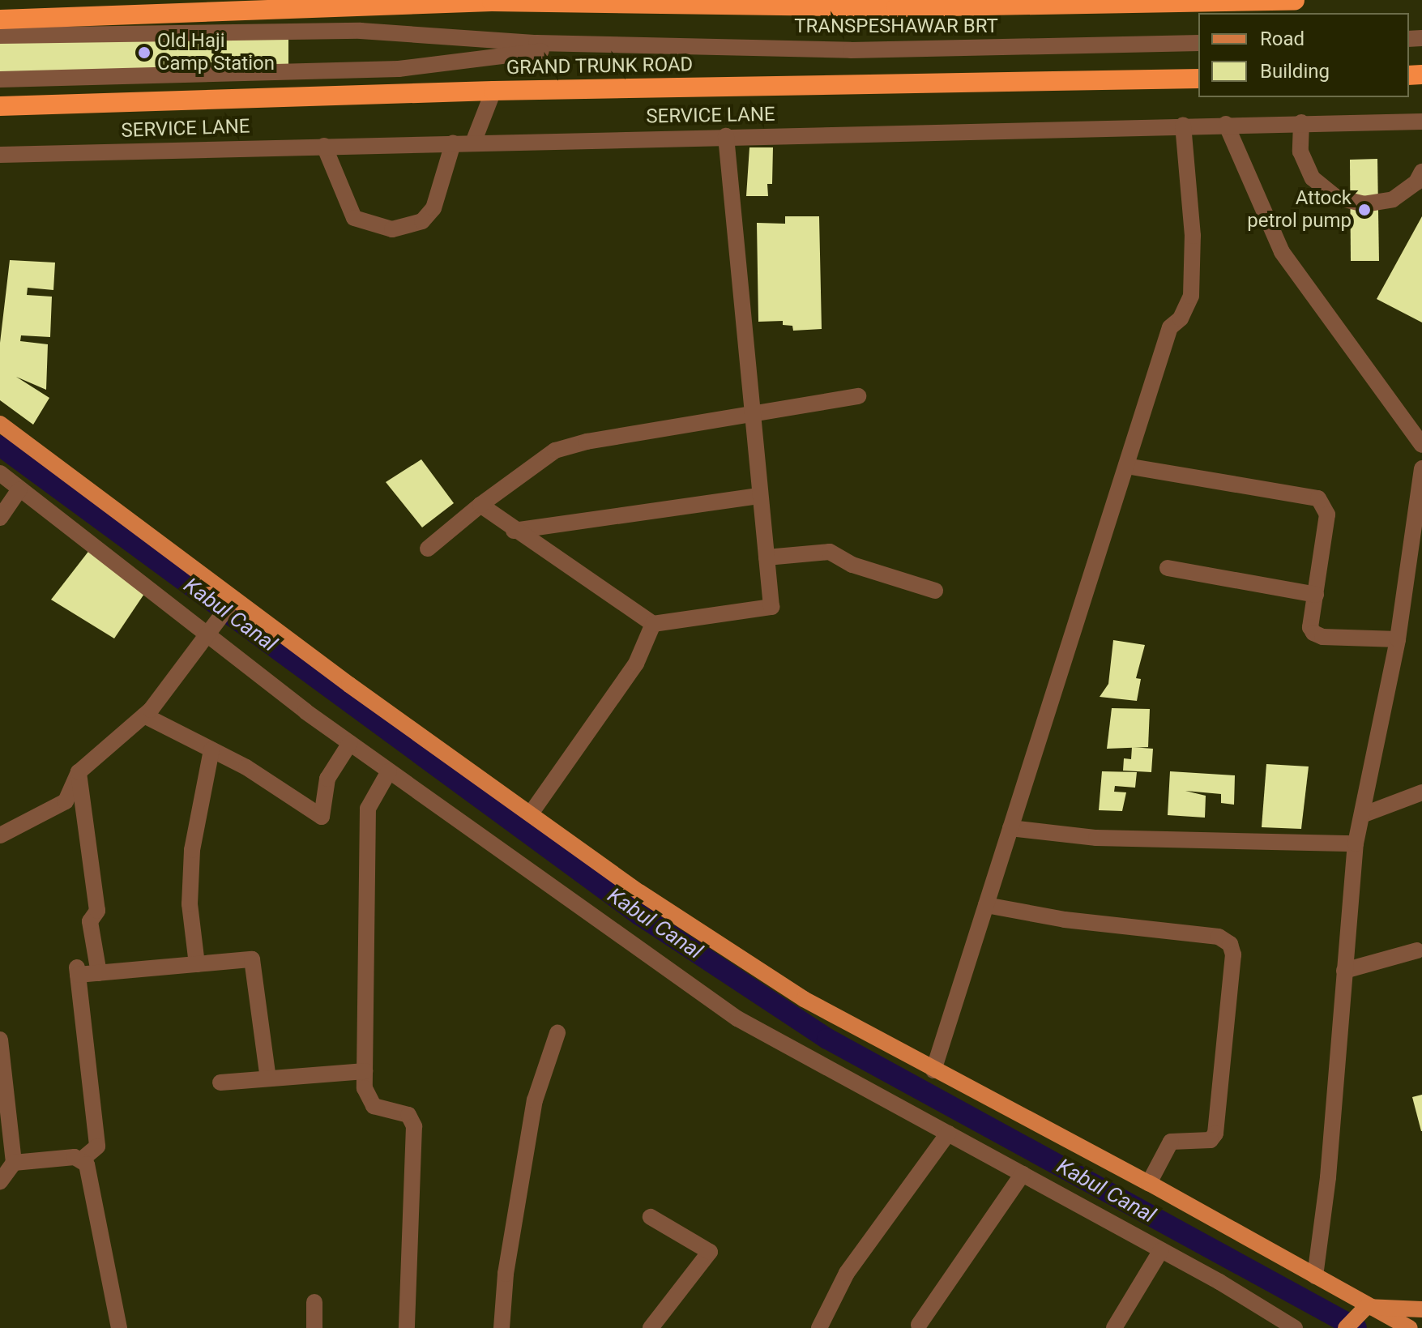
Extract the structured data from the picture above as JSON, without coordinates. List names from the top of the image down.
{
  "streets": {
    "highway": ["GRAND TRUNK ROAD"],
    "street": ["TRANSPESHAWAR BRT", "SERVICE LANE"]
  },
  "water": ["Kabul Canal"],
  "places": ["Old Haji Camp Station", "Attock petrol pump"],
  "legend": ["Road", "Building"]
}
